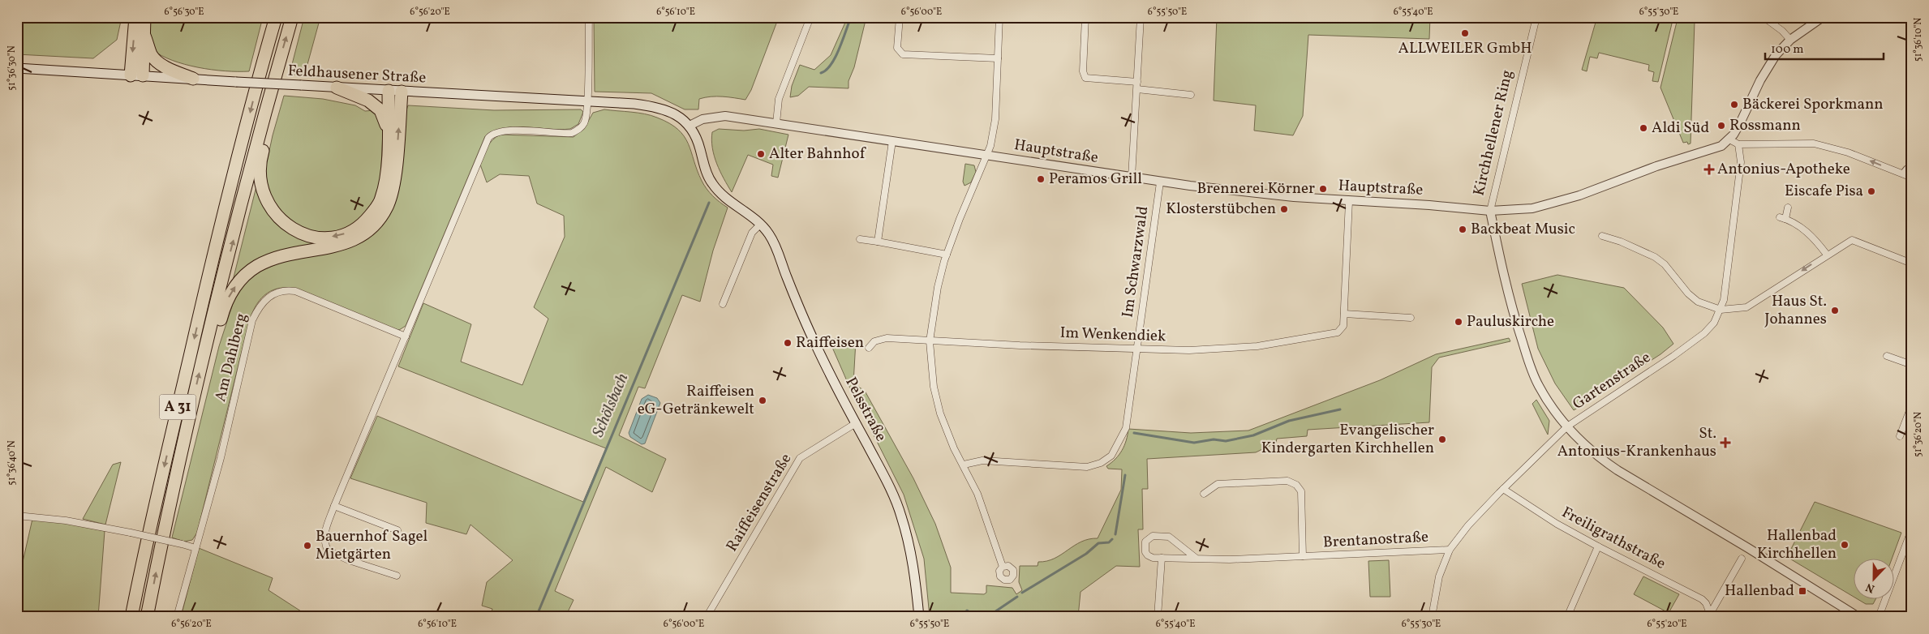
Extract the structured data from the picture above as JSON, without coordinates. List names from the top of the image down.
{
  "streets": {
    "highway": ["A 31"],
    "main road": ["Feldhausener Straße", "Pelsstraße"],
    "street": [
      "Kirchhellener Ring",
      "Hauptstraße",
      "Im Schwarzwald",
      "Im Wenkendiek",
      "Am Dahlberg",
      "Gartenstraße",
      "Raiffeisenstraße",
      "Freiligrathstraße",
      "Brentanostraße"
    ]
  },
  "crossings": [
    ["Feldhausener Straße", "Hauptstraße"],
    ["Feldhausener Straße", "Pelsstraße"],
    ["Kirchhellener Ring", "Hauptstraße"],
    ["Kirchhellener Ring", "Gartenstraße"],
    ["Hauptstraße", "Im Schwarzwald"],
    ["Hauptstraße", "Im Wenkendiek"],
    ["Hauptstraße", "Pelsstraße"],
    ["Im Schwarzwald", "Im Wenkendiek"],
    ["Gartenstraße", "Freiligrathstraße"],
    ["Gartenstraße", "Brentanostraße"],
    ["Pelsstraße", "Raiffeisenstraße"]
  ],
  "water": ["Schölsbach"],
  "places": {
    "other": [
      "ALLWEILER GmbH",
      "Bäckerei Sporkmann",
      "Rossmann",
      "Aldi Süd",
      "Alter Bahnhof",
      "Peramos Grill",
      "Brennerei Körner",
      "Eiscafe Pisa",
      "Klosterstübchen",
      "Backbeat Music",
      "Haus St. Johannes",
      "Pauluskirche",
      "Raiffeisen",
      "Raiffeisen eG-Getränkewelt",
      "Evangelischer Kindergarten Kirchhellen",
      "Hallenbad Kirchhellen",
      "Bauernhof Sagel Mietgärten"
    ],
    "health": ["Antonius-Apotheke", "St. Antonius-Krankenhaus"],
    "transit": ["Hallenbad"]
  },
  "scale_bar": "100 m",
  "north": "bottom",
  "coordinates": [
    "6°56'30\"E",
    "6°56'20\"E",
    "6°56'10\"E",
    "6°56'00\"E",
    "6°55'50\"E",
    "6°55'40\"E",
    "6°55'30\"E",
    "51°36'10\"N",
    "51°36'30\"N",
    "51°36'20\"N",
    "51°36'40\"N",
    "6°55'20\"E"
  ]
}
